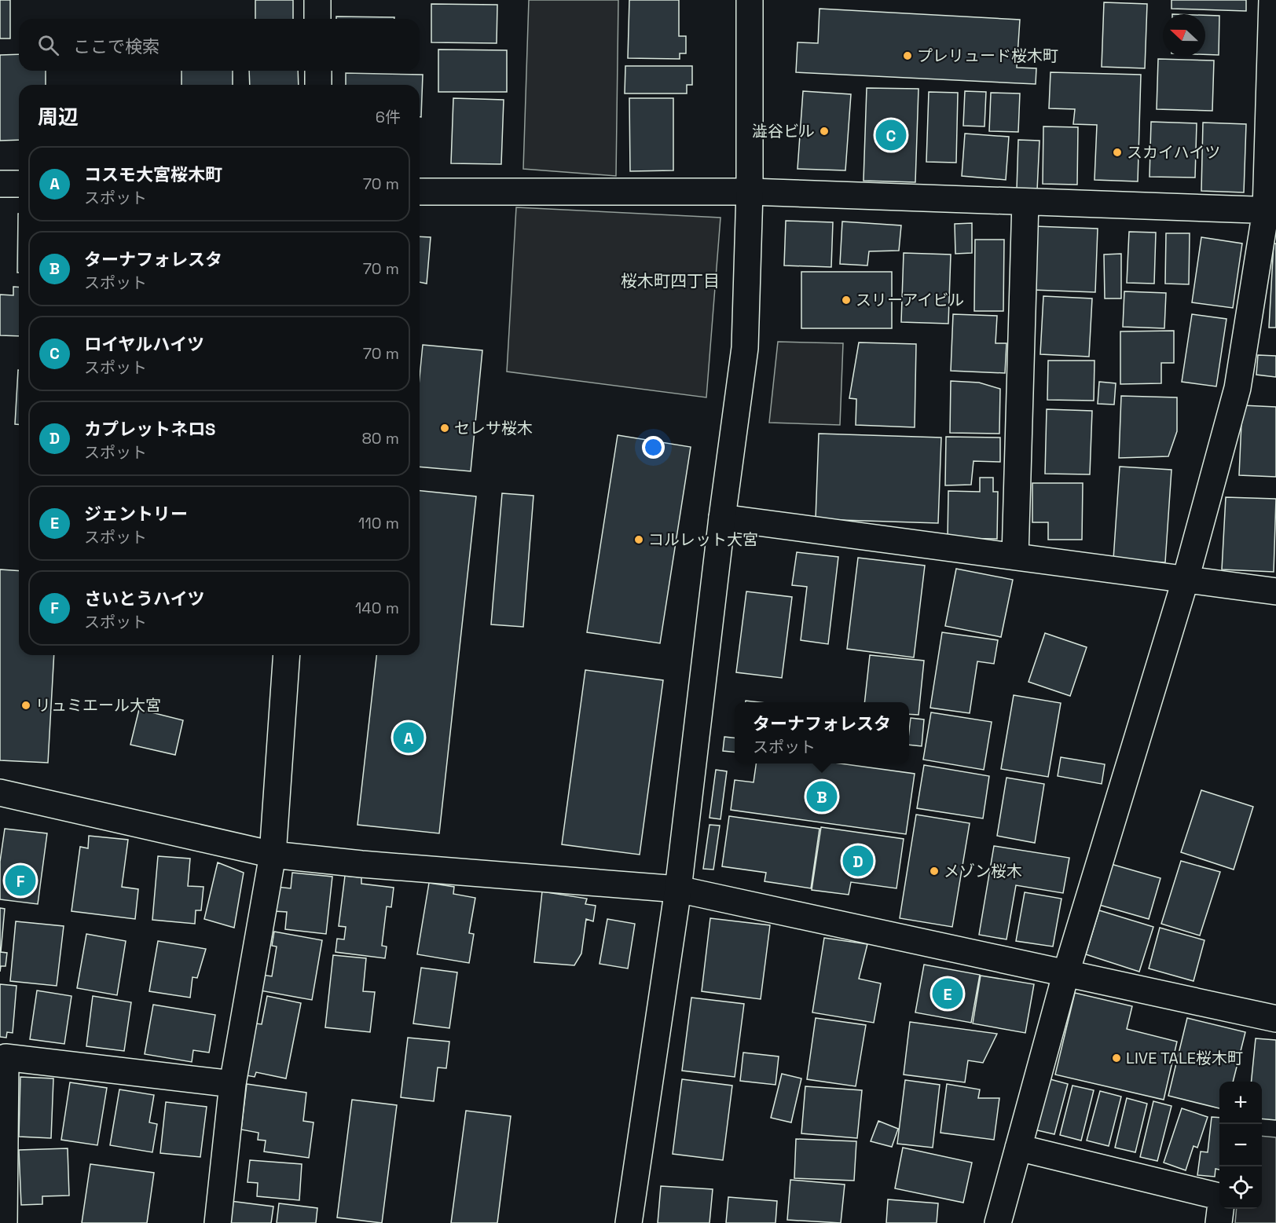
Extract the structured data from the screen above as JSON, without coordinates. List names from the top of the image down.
{
  "districts": ["桜木町四丁目"],
  "places": [
    "プレリュード桜木町",
    "澁谷ビル",
    "スカイハイツ",
    "スリーアイビル",
    "セレサ桜木",
    "コルレット大宮",
    "リュミエール大宮",
    "メゾン桜木",
    "LIVE TALE桜木町"
  ],
  "north": "left",
  "page": {
    "search": "ここで検索",
    "heading": ["周辺", "6件"],
    "pins": [
      "C",
      "A",
      "B",
      "D",
      "F",
      "E"
    ],
    "list": [
      {
        "mark": "A",
        "name": "コスモ大宮桜木町",
        "note": "スポット",
        "value": "70 m"
      },
      {
        "mark": "B",
        "name": "ターナフォレスタ",
        "note": "スポット",
        "value": "70 m"
      },
      {
        "mark": "C",
        "name": "ロイヤルハイツ",
        "note": "スポット",
        "value": "70 m"
      },
      {
        "mark": "D",
        "name": "カプレットネロS",
        "note": "スポット",
        "value": "80 m"
      },
      {
        "mark": "E",
        "name": "ジェントリー",
        "note": "スポット",
        "value": "110 m"
      },
      {
        "mark": "F",
        "name": "さいとうハイツ",
        "note": "スポット",
        "value": "140 m"
      }
    ],
    "popup": ["ターナフォレスタ", "スポット"],
    "map_buttons": ["+", "−"]
  }
}
